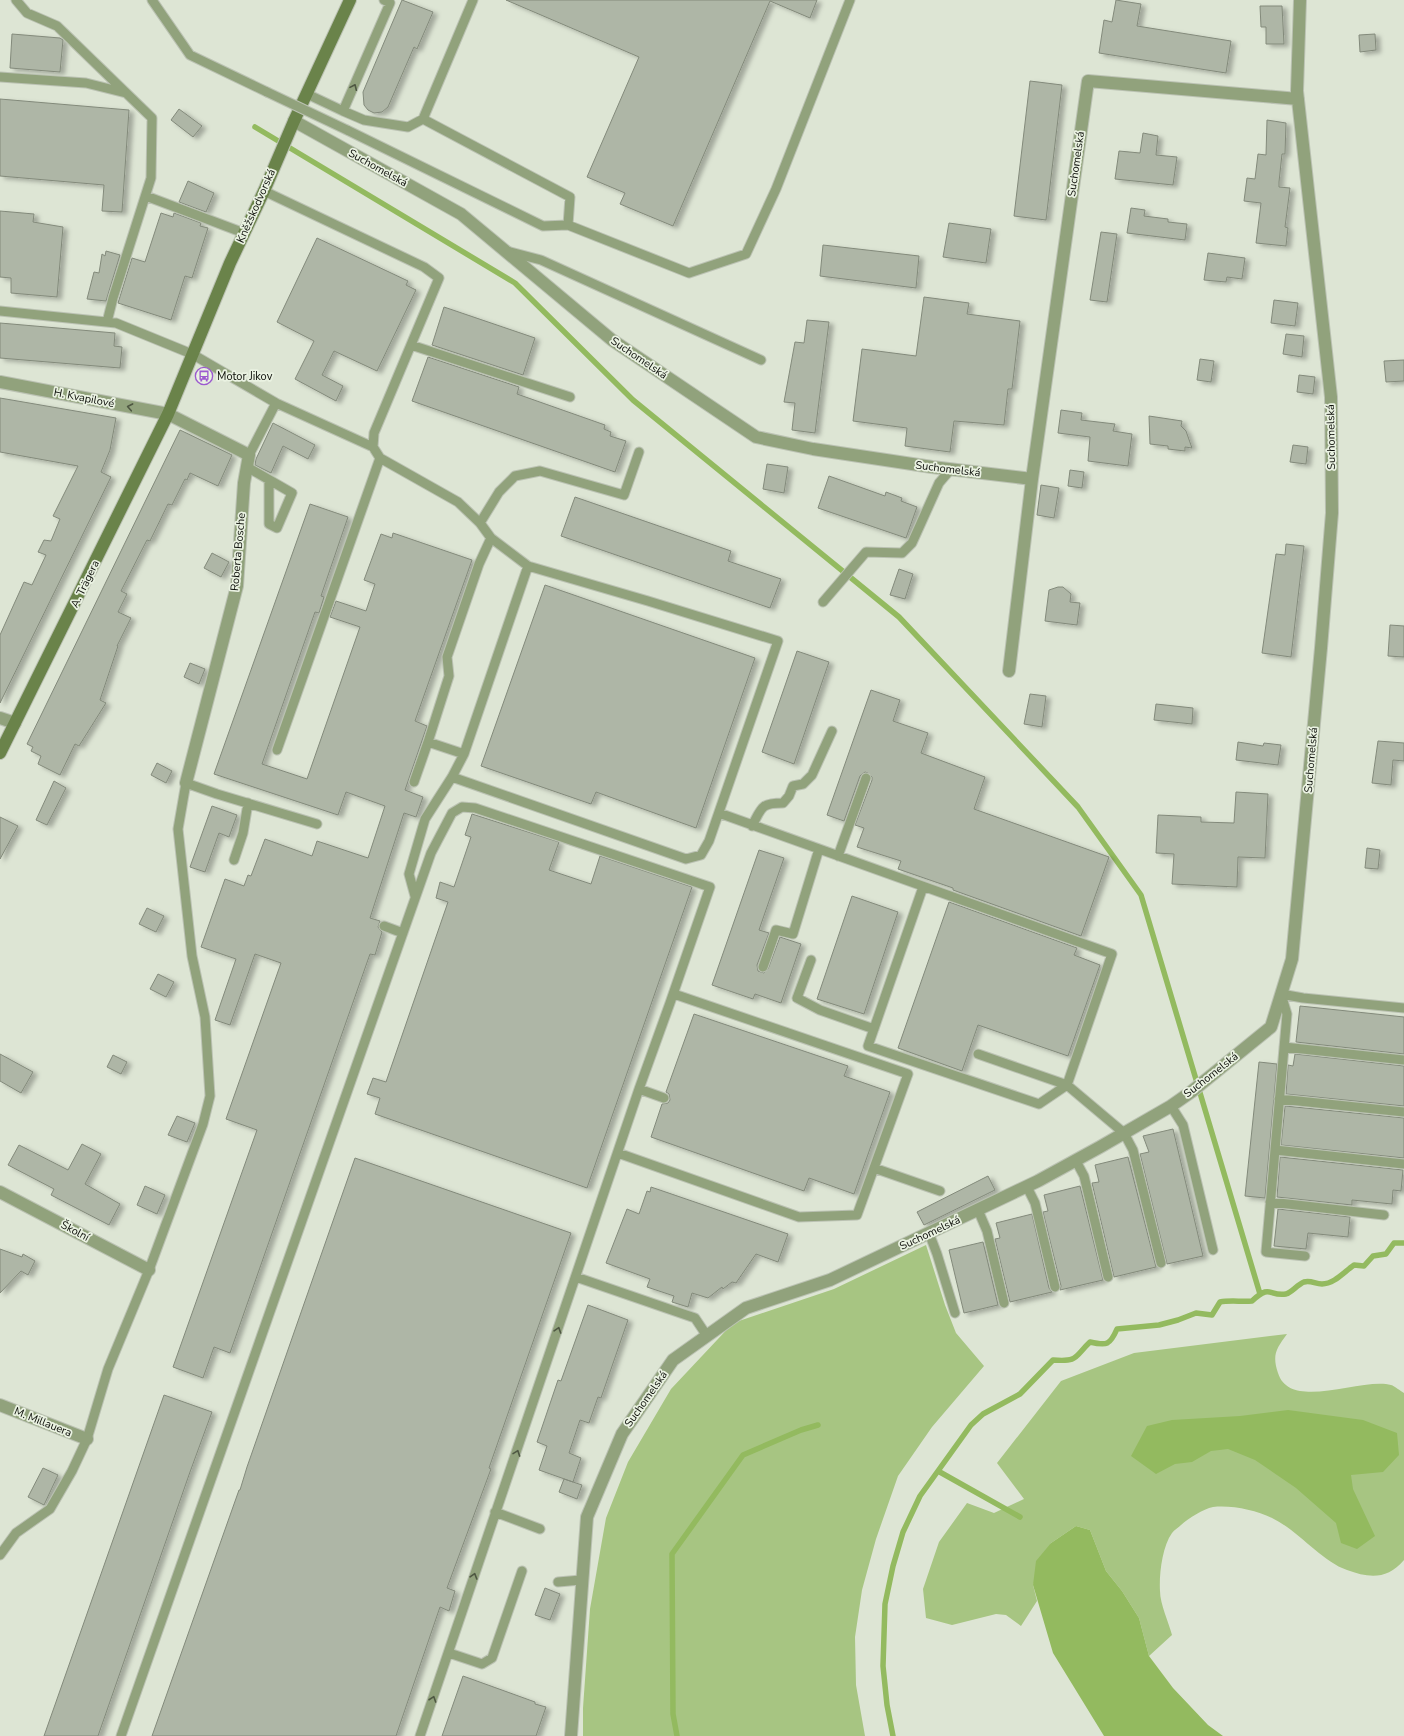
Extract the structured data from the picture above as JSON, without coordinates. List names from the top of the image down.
{
  "streets": {
    "street": [
      "Suchomelská",
      "Kněžskodvorská",
      "H. Kvapilové",
      "Roberta Bosche",
      "A. Trägera",
      "Školní",
      "M. Millauera"
    ]
  },
  "crossings": [
    ["Suchomelská", "Kněžskodvorská"],
    ["Kněžskodvorská", "H. Kvapilové"],
    ["Kněžskodvorská", "A. Trägera"],
    ["H. Kvapilové", "A. Trägera"]
  ],
  "one_way": ["H. Kvapilové"],
  "places": {
    "bus stop": ["Motor Jikov"]
  }
}
